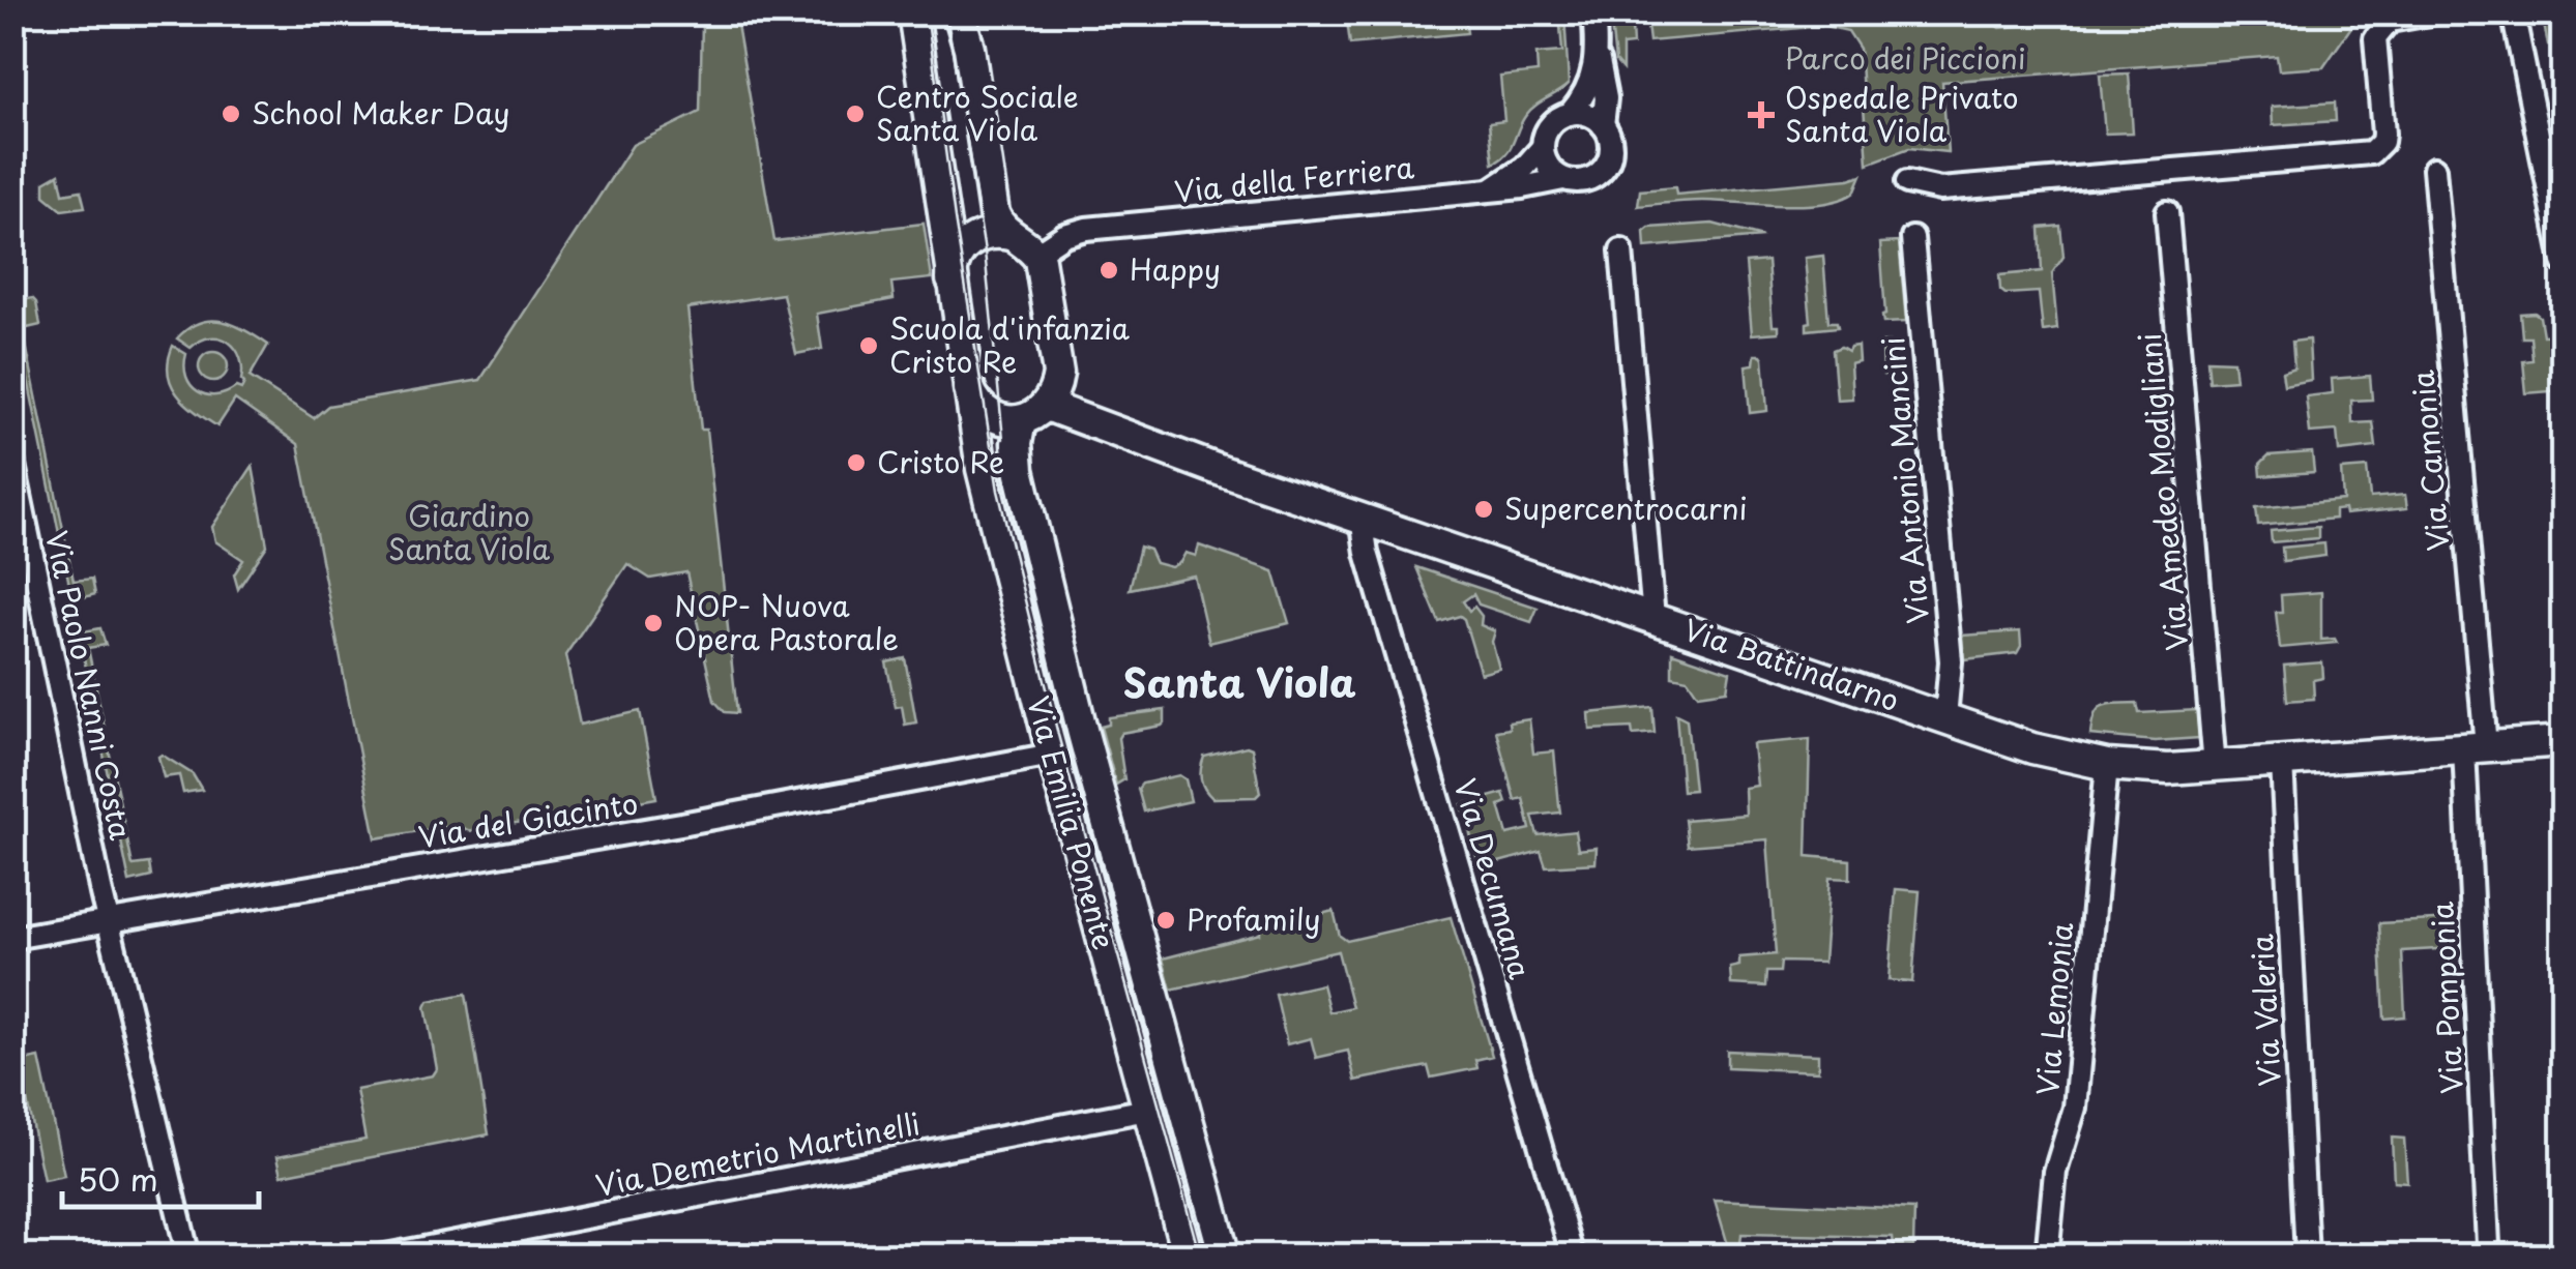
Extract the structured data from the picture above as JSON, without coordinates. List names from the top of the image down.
{
  "streets": {
    "main road": ["Via Battindarno", "Via Emilia Ponente"],
    "street": [
      "Via della Ferriera",
      "Via Camonia",
      "Via Antonio Mancini",
      "Via Amedeo Modigliani",
      "Via Paolo Nanni Costa",
      "Via del Giacinto",
      "Via Decumana",
      "Via Pomponia",
      "Via Lemonia",
      "Via Valeria",
      "Via Demetrio Martinelli"
    ]
  },
  "crossings": [
    ["Via della Ferriera", "Via Emilia Ponente"],
    ["Via Camonia", "Via Battindarno"],
    ["Via Camonia", "Via Pomponia"],
    ["Via Antonio Mancini", "Via Battindarno"],
    ["Via Amedeo Modigliani", "Via Battindarno"],
    ["Via Battindarno", "Via Emilia Ponente"],
    ["Via Battindarno", "Via Decumana"],
    ["Via Battindarno", "Via Pomponia"],
    ["Via Battindarno", "Via Lemonia"],
    ["Via Battindarno", "Via Valeria"],
    ["Via Paolo Nanni Costa", "Via del Giacinto"],
    ["Via del Giacinto", "Via Emilia Ponente"],
    ["Via Emilia Ponente", "Via Demetrio Martinelli"]
  ],
  "districts": ["Santa Viola"],
  "parks": ["Parco dei Piccioni", "Giardino Santa Viola"],
  "places": {
    "other": [
      "School Maker Day",
      "Centro Sociale Santa Viola",
      "Happy",
      "Scuola d'infanzia Cristo Re",
      "Cristo Re",
      "Supercentrocarni",
      "NOP- Nuova Opera Pastorale",
      "Profamily"
    ],
    "health": ["Ospedale Privato Santa Viola"]
  },
  "scale_bar": "50 m"
}
